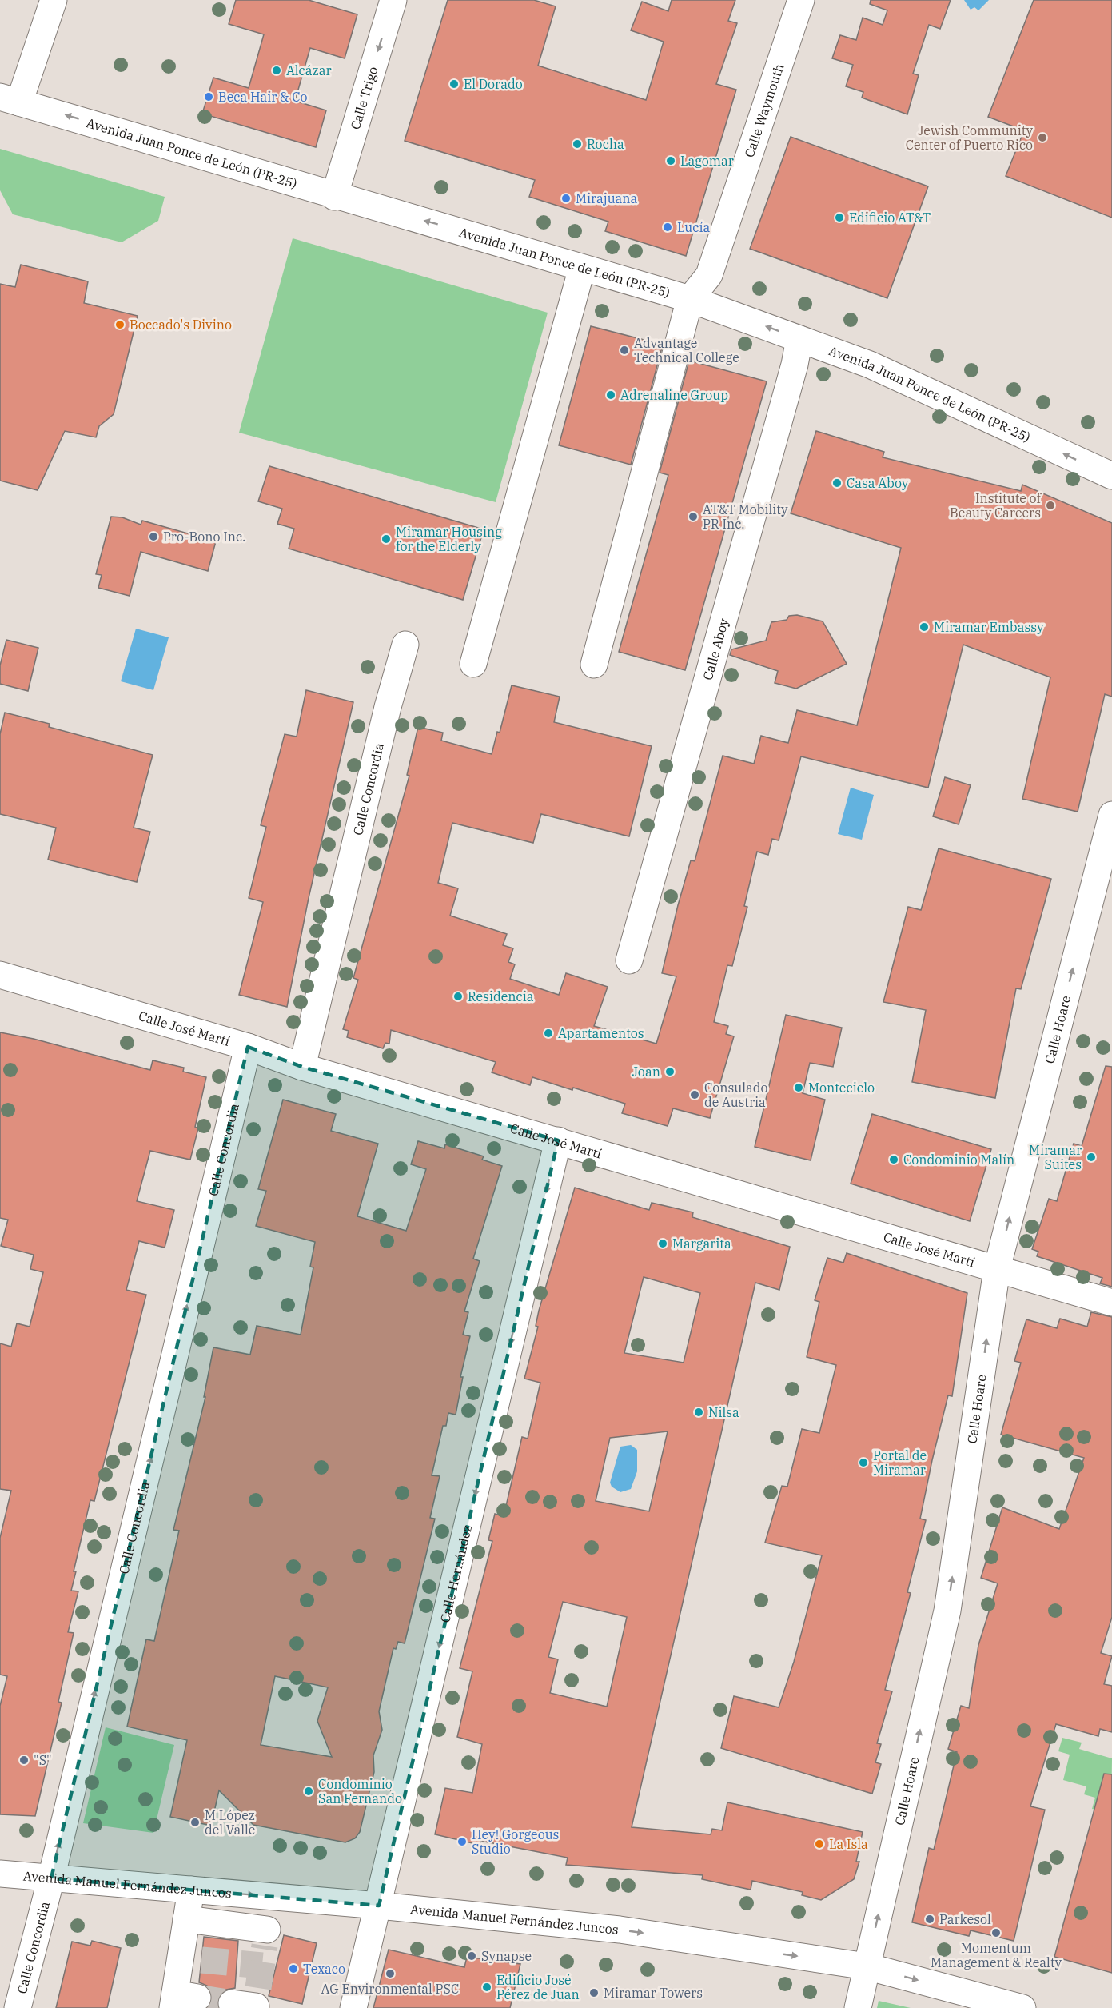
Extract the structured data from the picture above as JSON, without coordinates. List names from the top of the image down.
{
  "streets": {
    "street": [
      "Calle Trigo",
      "Calle Waymouth",
      "Avenida Juan Ponce de León (PR-25)",
      "Calle Aboy",
      "Calle Concordia",
      "Calle José Martí",
      "Calle Hoare",
      "Calle Hernández",
      "Avenida Manuel Fernández Juncos"
    ]
  },
  "crossings": [
    ["Calle Trigo", "Avenida Juan Ponce de León (PR-25)"],
    ["Calle Waymouth", "Avenida Juan Ponce de León (PR-25)"],
    ["Avenida Juan Ponce de León (PR-25)", "Calle Aboy"],
    ["Calle Concordia", "Calle José Martí"],
    ["Calle Concordia", "Avenida Manuel Fernández Juncos"],
    ["Calle José Martí", "Calle Hoare"],
    ["Calle José Martí", "Calle Hernández"],
    ["Calle Hoare", "Avenida Manuel Fernández Juncos"],
    ["Calle Hernández", "Avenida Manuel Fernández Juncos"]
  ],
  "one_way": [
    "Calle Trigo",
    "Avenida Juan Ponce de León (PR-25)",
    "Calle Concordia",
    "Calle Hoare",
    "Calle Hernández",
    "Avenida Manuel Fernández Juncos"
  ],
  "places": [
    "Alcázar",
    "El Dorado",
    "Beca Hair & Co",
    "Jewish Community Center of Puerto Rico",
    "Rocha",
    "Lagomar",
    "Mirajuana",
    "Edificio AT&T",
    "Lucía",
    "Boccado's Divino",
    "Advantage Technical College",
    "Adrenaline Group",
    "Casa Aboy",
    "Institute of Beauty Careers",
    "AT&T Mobility PR Inc.",
    "Pro-Bono Inc.",
    "Miramar Housing for the Elderly",
    "Miramar Embassy",
    "Residencia",
    "Apartamentos",
    "Joan",
    "Montecielo",
    "Consulado de Austria",
    "Miramar Suites",
    "Condominio Malín",
    "Margarita",
    "Nilsa",
    "Portal de Miramar",
    "\"S\"",
    "Condominio San Fernando",
    "M López del Valle",
    "Hey! Gorgeous Studio",
    "La Isla",
    "Parkesol",
    "Momentum Management & Realty",
    "Synapse",
    "Texaco",
    "AG Environmental PSC",
    "Edificio José Pérez de Juan",
    "Miramar Towers"
  ]
}
